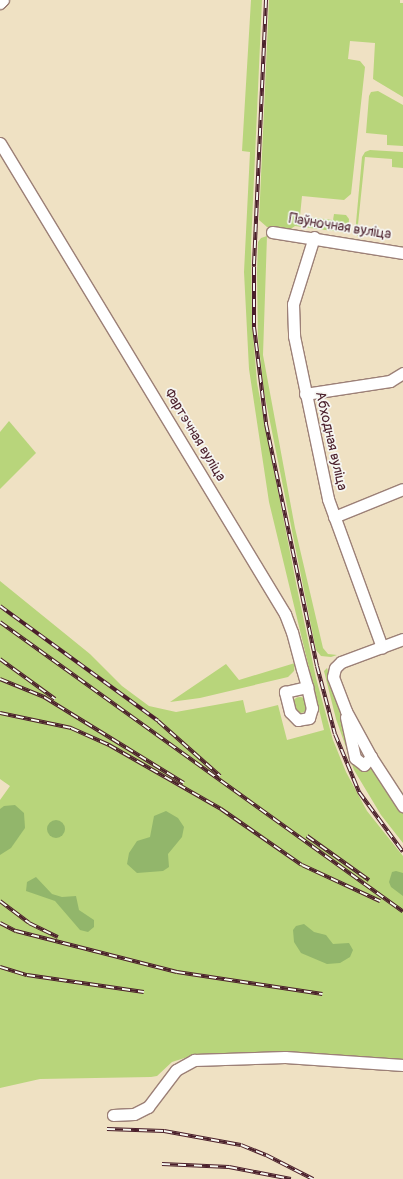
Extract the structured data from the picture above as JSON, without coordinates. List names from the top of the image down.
{
  "streets": {
    "street": ["Паўночная вуліца", "Фартэчная вуліца", "Абходная вуліца"]
  },
  "crossings": [
    ["Паўночная вуліца", "Абходная вуліца"]
  ]
}
